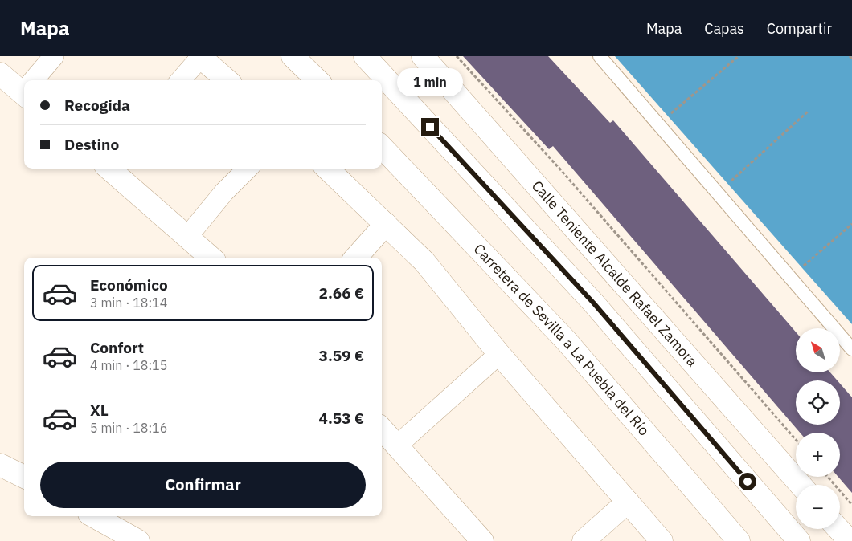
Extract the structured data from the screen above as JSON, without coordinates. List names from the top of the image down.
{
  "streets": {
    "street": ["Calle Teniente Alcalde Rafael Zamora", "Carretera de Sevilla a La Puebla del Río"]
  },
  "north": "top left",
  "page": {
    "header": "Mapa",
    "nav": ["Mapa", "Capas", "Compartir"],
    "bubble": "1 min",
    "banner": ["Recogida", "Destino"],
    "list": [
      {
        "name": "Económico",
        "note": "3 min · 18:14",
        "value": "2.66 €"
      },
      {
        "name": "Confort",
        "note": "4 min · 18:15",
        "value": "3.59 €"
      },
      {
        "name": "XL",
        "note": "5 min · 18:16",
        "value": "4.53 €"
      }
    ],
    "map_buttons": ["+", "−"],
    "buttons": "Confirmar"
  }
}
